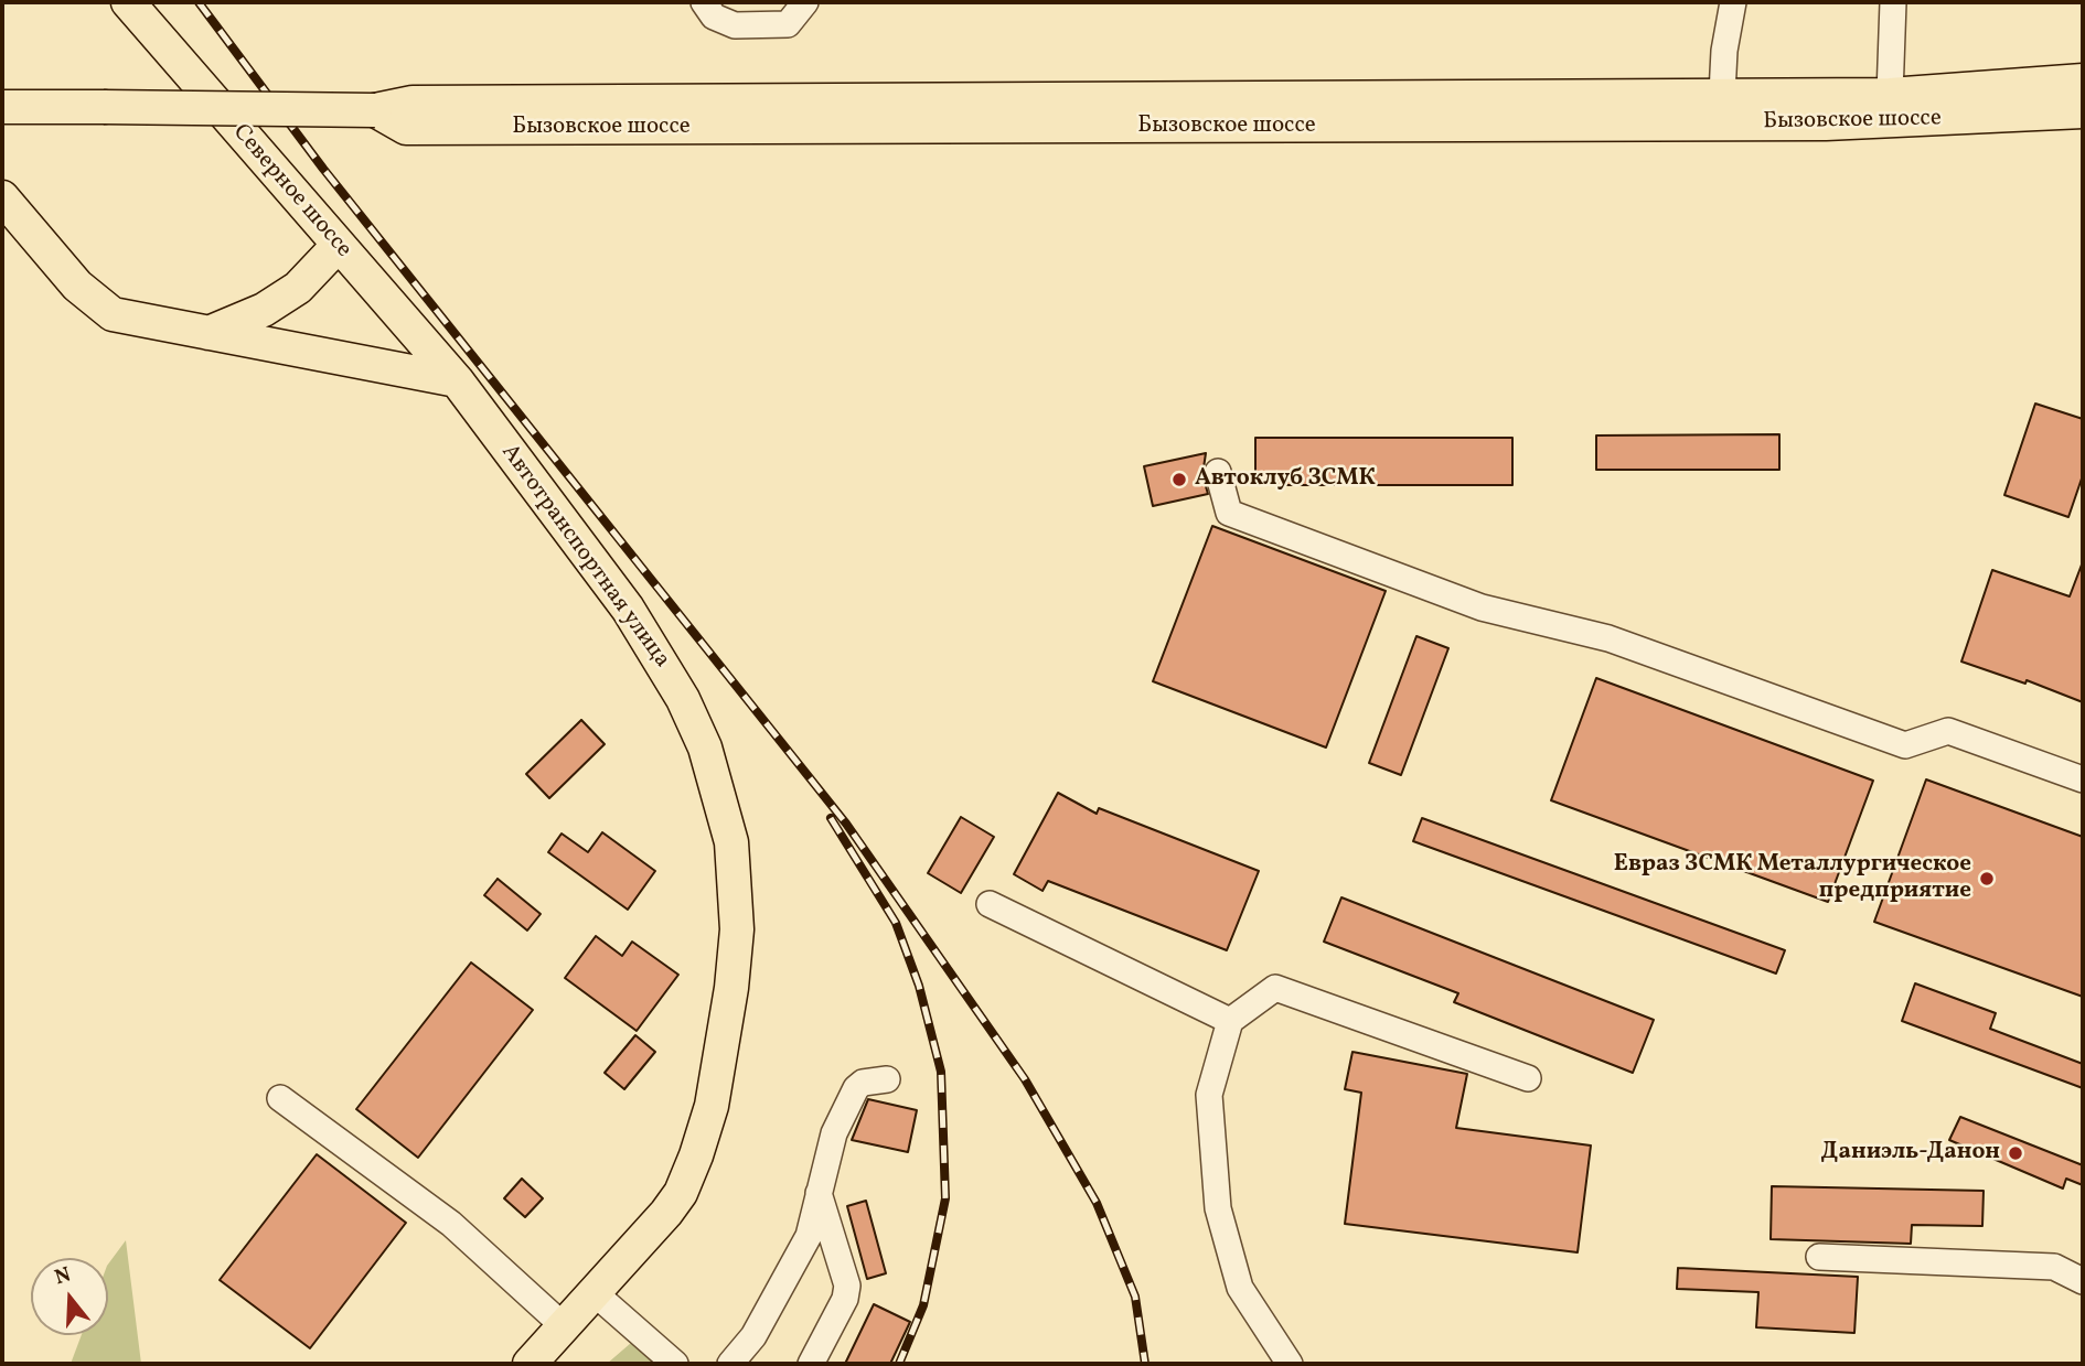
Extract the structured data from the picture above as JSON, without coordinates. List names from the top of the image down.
{
  "streets": {
    "main road": ["Бызовское шоссе", "Северное шоссе", "Автотранспортная улица"]
  },
  "crossings": [
    ["Северное шоссе", "Автотранспортная улица"]
  ],
  "places": ["Автоклуб ЗСМК", "Евраз ЗСМК Металлургическое предприятие", "Даниэль-Данон"],
  "north": "top"
}
